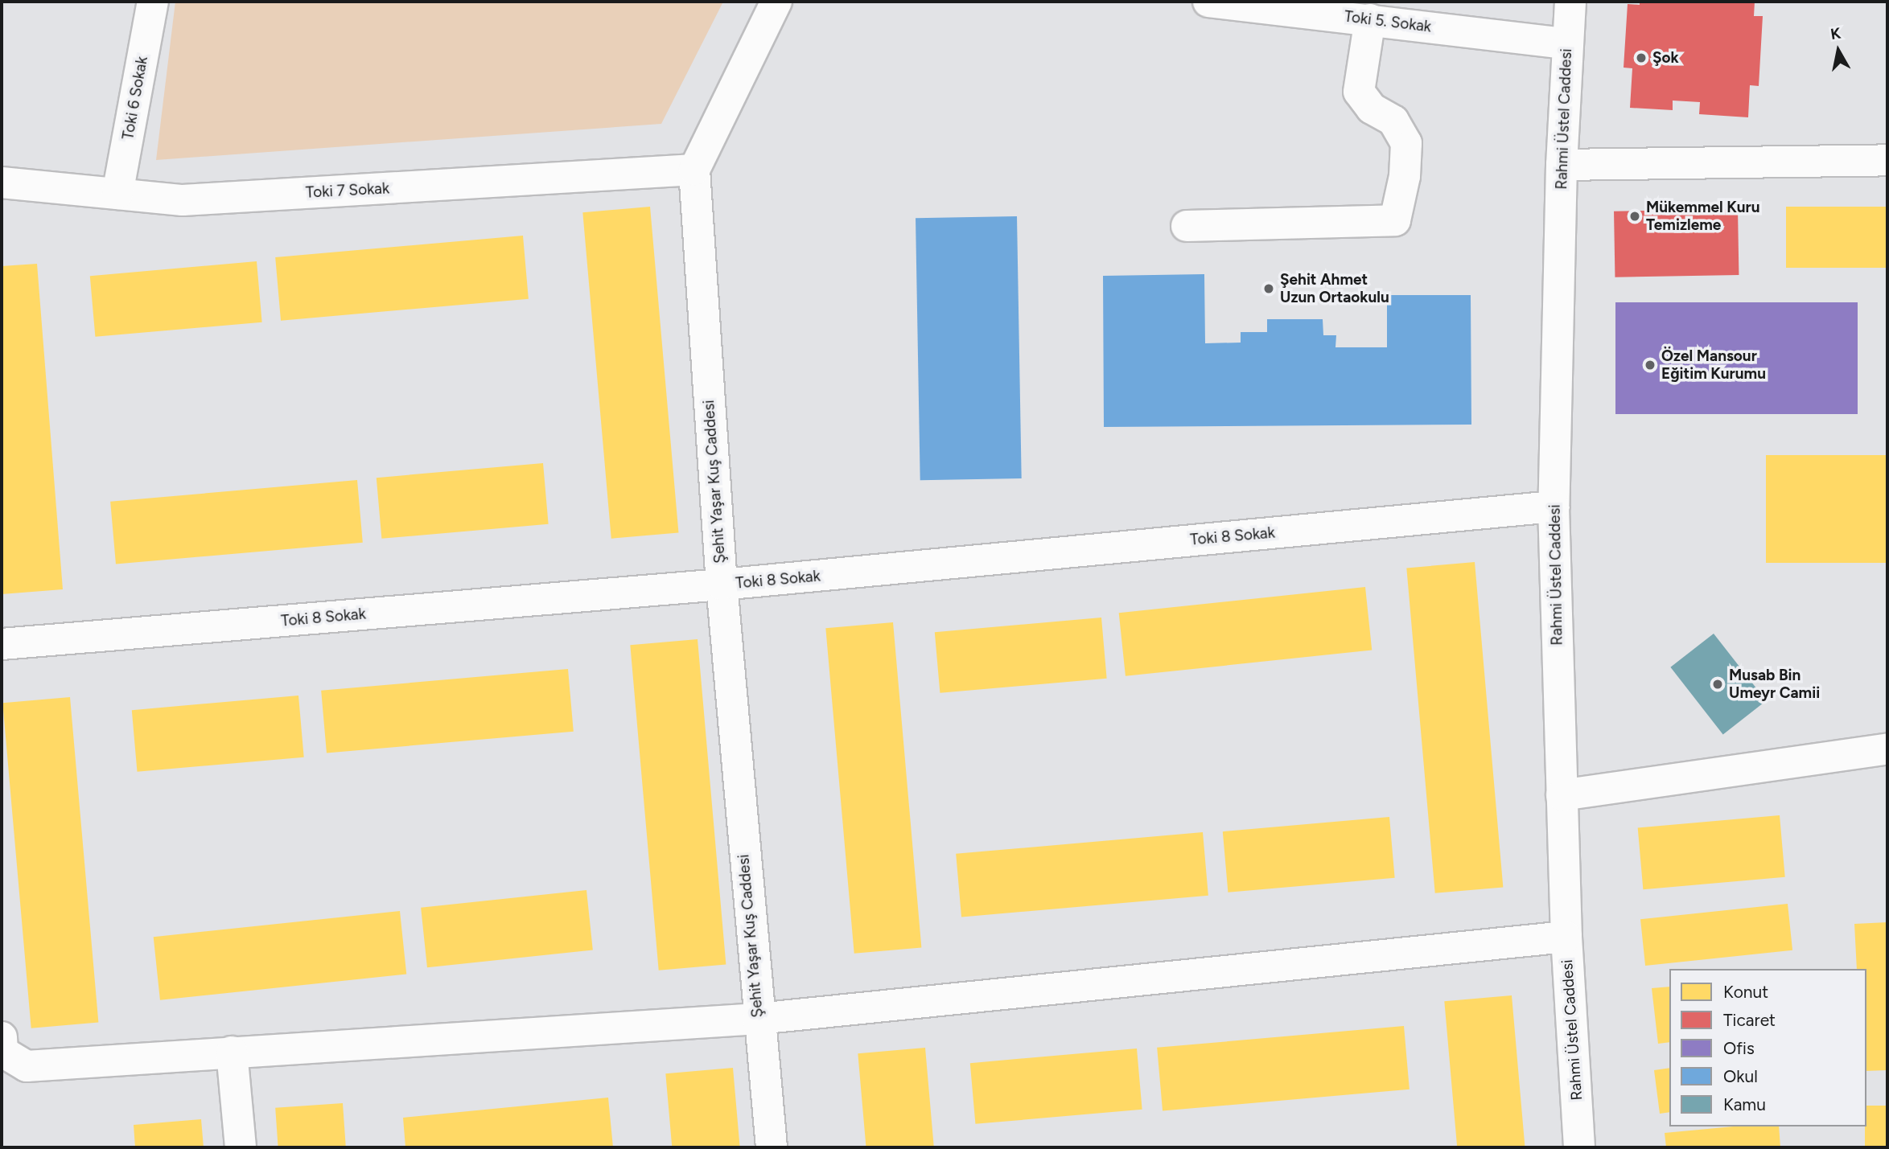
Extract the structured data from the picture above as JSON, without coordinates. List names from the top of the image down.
{
  "streets": {
    "street": [
      "Toki 5. Sokak",
      "Toki 6 Sokak",
      "Rahmi Üstel Caddesi",
      "Toki 7 Sokak",
      "Şehit Yaşar Kuş Caddesi",
      "Toki 8 Sokak"
    ]
  },
  "crossings": [
    ["Toki 5. Sokak", "Rahmi Üstel Caddesi"],
    ["Toki 6 Sokak", "Toki 7 Sokak"],
    ["Rahmi Üstel Caddesi", "Toki 8 Sokak"],
    ["Toki 7 Sokak", "Şehit Yaşar Kuş Caddesi"],
    ["Şehit Yaşar Kuş Caddesi", "Toki 8 Sokak"]
  ],
  "places": [
    "Şok",
    "Mükemmel Kuru Temizleme",
    "Şehit Ahmet Uzun Ortaokulu",
    "Özel Mansour Eğitim Kurumu",
    "Musab Bin Umeyr Camii"
  ],
  "legend": [
    "Konut",
    "Ticaret",
    "Ofis",
    "Okul",
    "Kamu"
  ],
  "north": "top"
}
